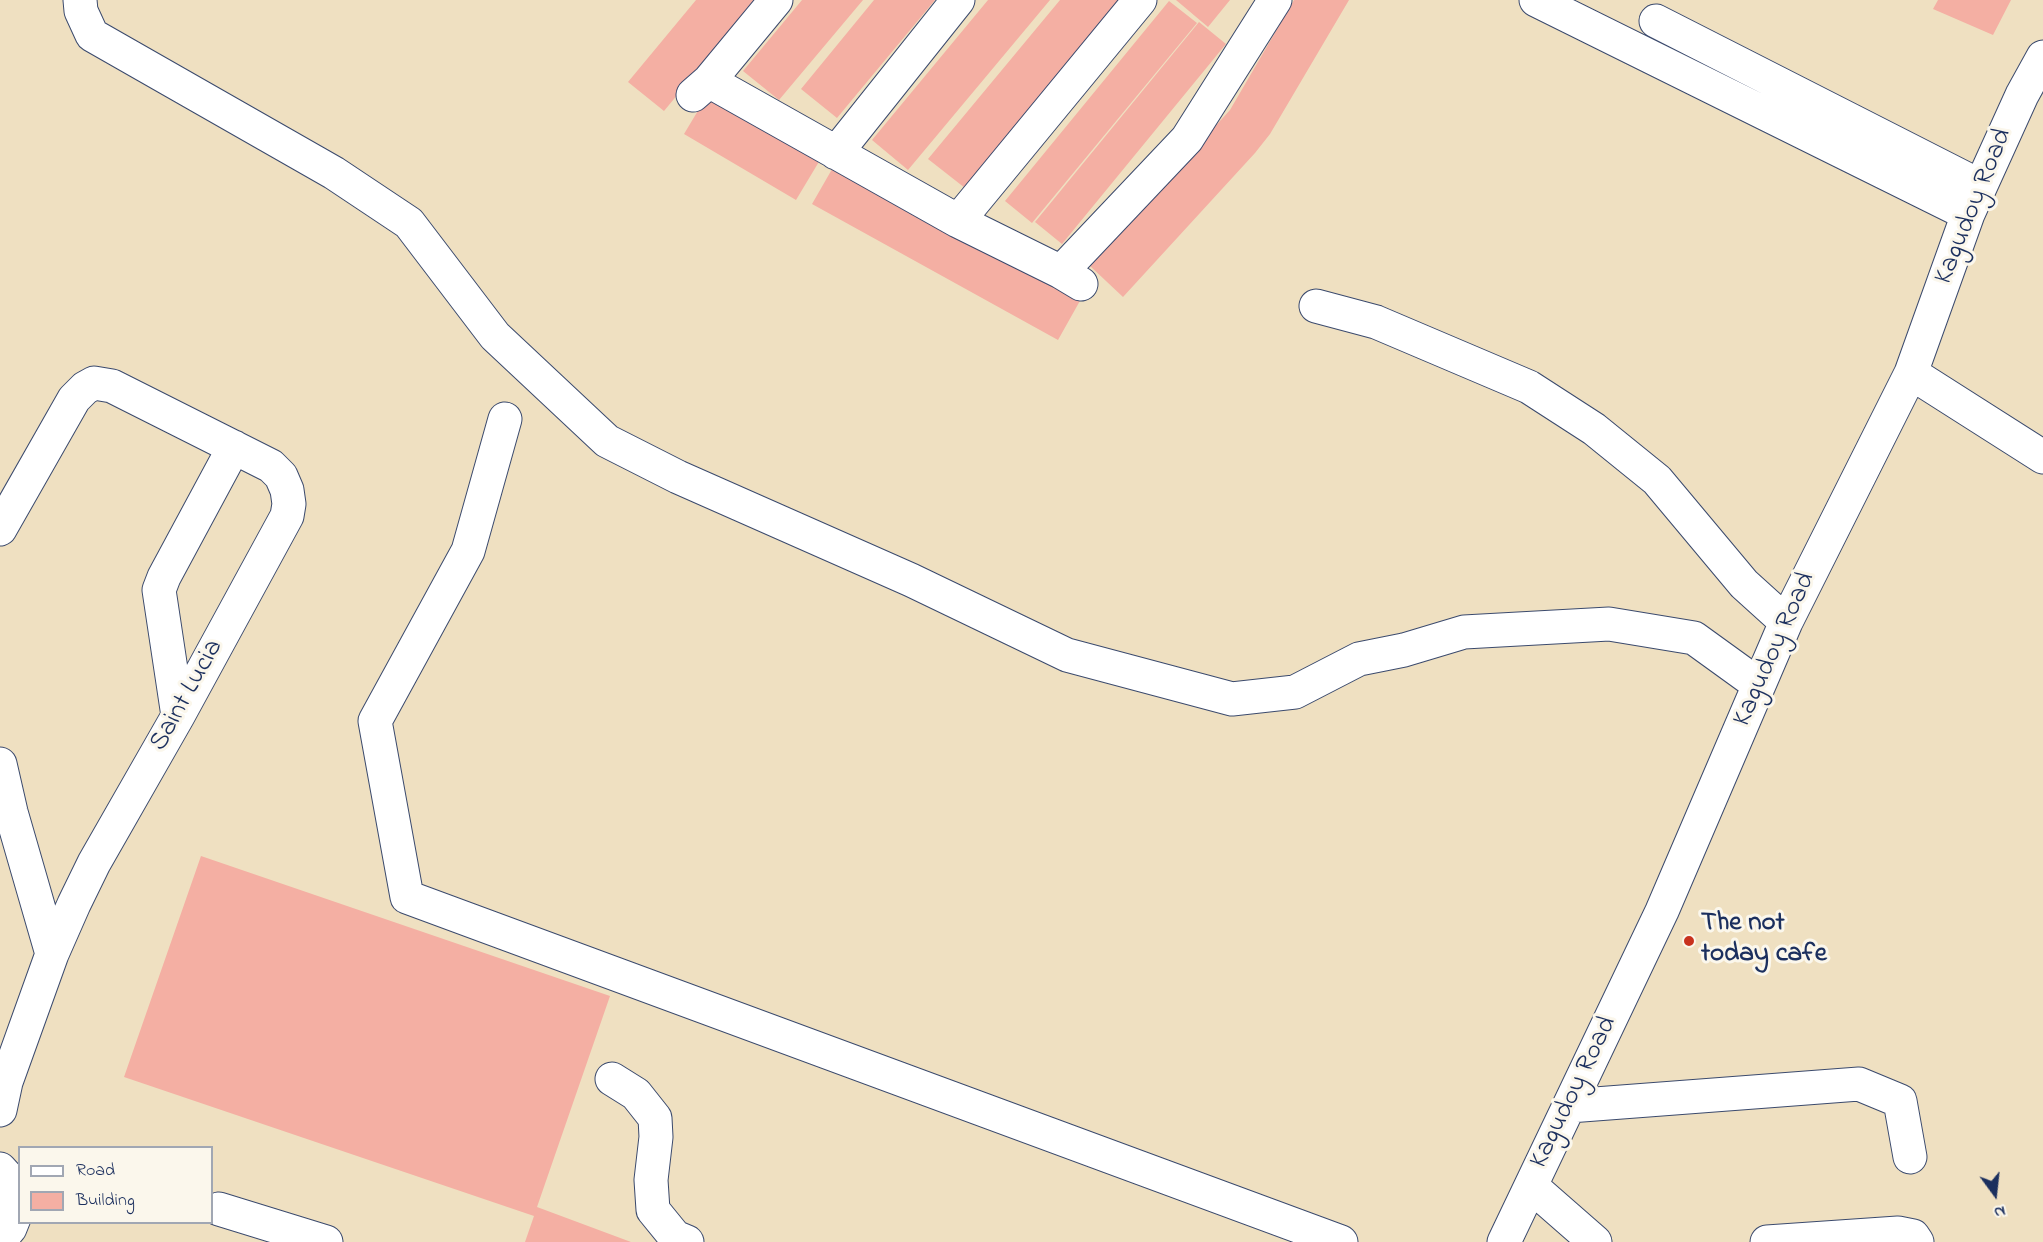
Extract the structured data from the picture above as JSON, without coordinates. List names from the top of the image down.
{
  "streets": {
    "street": ["Kagudoy Road", "Saint Lucia"]
  },
  "places": ["The not today cafe"],
  "legend": ["Road", "Building"],
  "north": "bottom"
}
